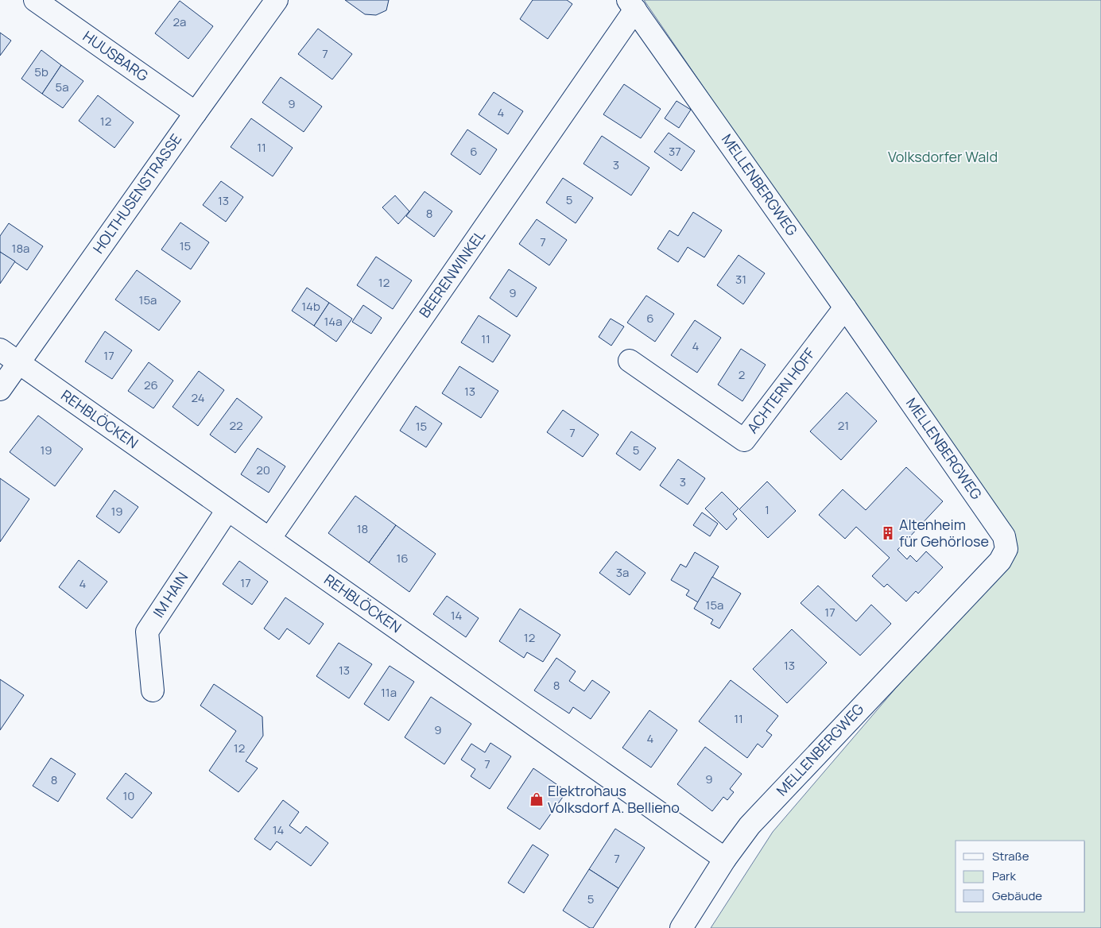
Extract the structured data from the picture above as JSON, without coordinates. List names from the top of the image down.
{
  "streets": {
    "street": [
      "HUUSBARG",
      "MELLENBERGWEG",
      "HOLTHUSENSTRASSE",
      "BEERENWINKEL",
      "ACHTERN HOFF",
      "REHBLÖCKEN",
      "IM HAIN"
    ]
  },
  "crossings": [
    ["HUUSBARG", "HOLTHUSENSTRASSE"],
    ["MELLENBERGWEG", "BEERENWINKEL"],
    ["MELLENBERGWEG", "ACHTERN HOFF"],
    ["MELLENBERGWEG", "REHBLÖCKEN"],
    ["HOLTHUSENSTRASSE", "REHBLÖCKEN"],
    ["BEERENWINKEL", "REHBLÖCKEN"],
    ["REHBLÖCKEN", "IM HAIN"]
  ],
  "parks": ["Volksdorfer Wald"],
  "places": {
    "building": ["Altenheim für Gehörlose"],
    "shop": ["Elektrohaus Volksdorf A. Bellieno"]
  },
  "house_numbers": [
    "2a",
    "7",
    "5b",
    "5a",
    "9",
    "4",
    "12",
    "11",
    "6",
    "37",
    "3",
    "5",
    "13",
    "8",
    "7",
    "15",
    "18a",
    "31",
    "12",
    "9",
    "15a",
    "14b",
    "6",
    "14a",
    "11",
    "4",
    "17",
    "2",
    "26",
    "13",
    "24",
    "22",
    "21",
    "15",
    "7",
    "19",
    "5",
    "20",
    "3",
    "1",
    "19",
    "18",
    "16",
    "3a",
    "17",
    "4",
    "15a",
    "17",
    "14",
    "12",
    "13",
    "13",
    "8",
    "11a",
    "11",
    "9",
    "4",
    "12",
    "7",
    "9",
    "8",
    "10",
    "14",
    "7",
    "5"
  ],
  "legend": ["Straße", "Park", "Gebäude"]
}
